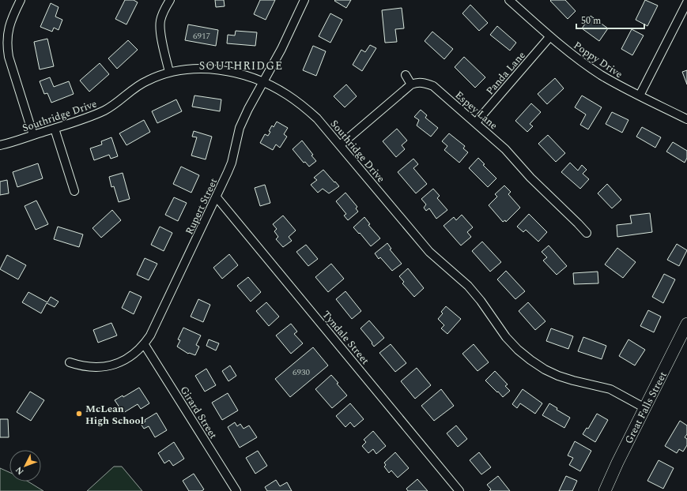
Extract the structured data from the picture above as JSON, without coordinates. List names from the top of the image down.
{
  "streets": {
    "main road": ["Great Falls Street"],
    "street": [
      "Poppy Drive",
      "Panda Lane",
      "Espey Lane",
      "Southridge Drive",
      "Rupert Street",
      "Tyndale Street",
      "Girard Street"
    ]
  },
  "crossings": [
    ["Poppy Drive", "Panda Lane"],
    ["Panda Lane", "Espey Lane"],
    ["Southridge Drive", "Rupert Street"],
    ["Southridge Drive", "Great Falls Street"],
    ["Rupert Street", "Tyndale Street"],
    ["Rupert Street", "Girard Street"]
  ],
  "districts": ["SOUTHRIDGE"],
  "places": ["McLean High School"],
  "house_numbers": ["6917", "6930"],
  "scale_bar": "50 m",
  "north": "bottom left"
}
